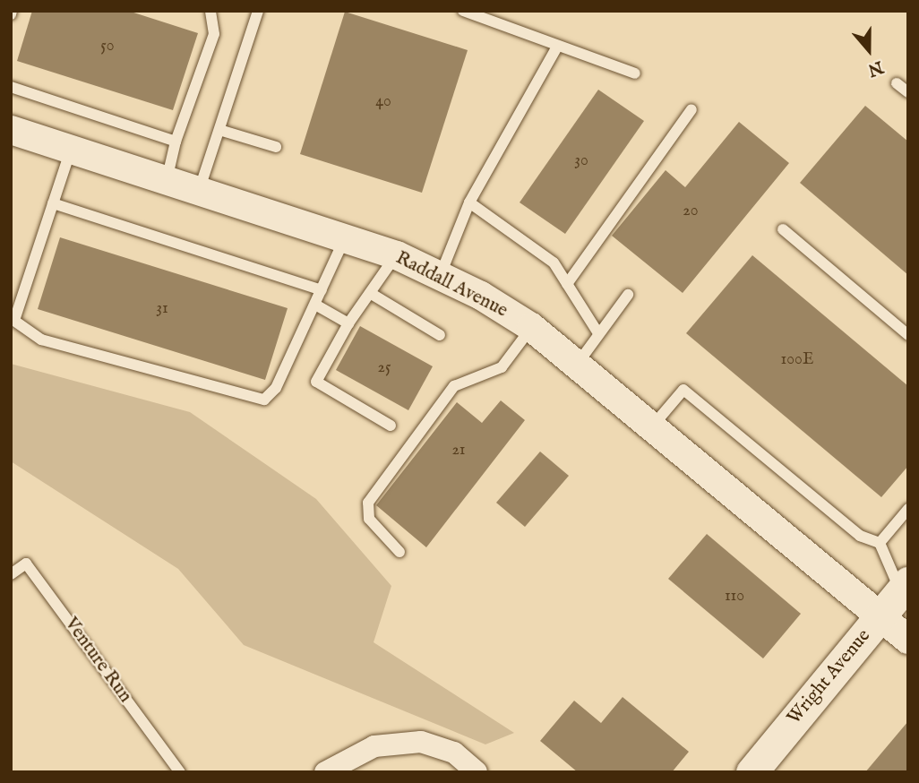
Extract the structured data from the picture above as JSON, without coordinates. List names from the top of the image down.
{
  "streets": {
    "main road": ["Wright Avenue"],
    "street": ["Raddall Avenue"],
    "lane": ["Venture Run"]
  },
  "crossings": [
    ["Raddall Avenue", "Wright Avenue"]
  ],
  "house_numbers": [
    "50",
    "40",
    "30",
    "20",
    "31",
    "100E",
    "25",
    "21",
    "110"
  ],
  "north": "bottom"
}
